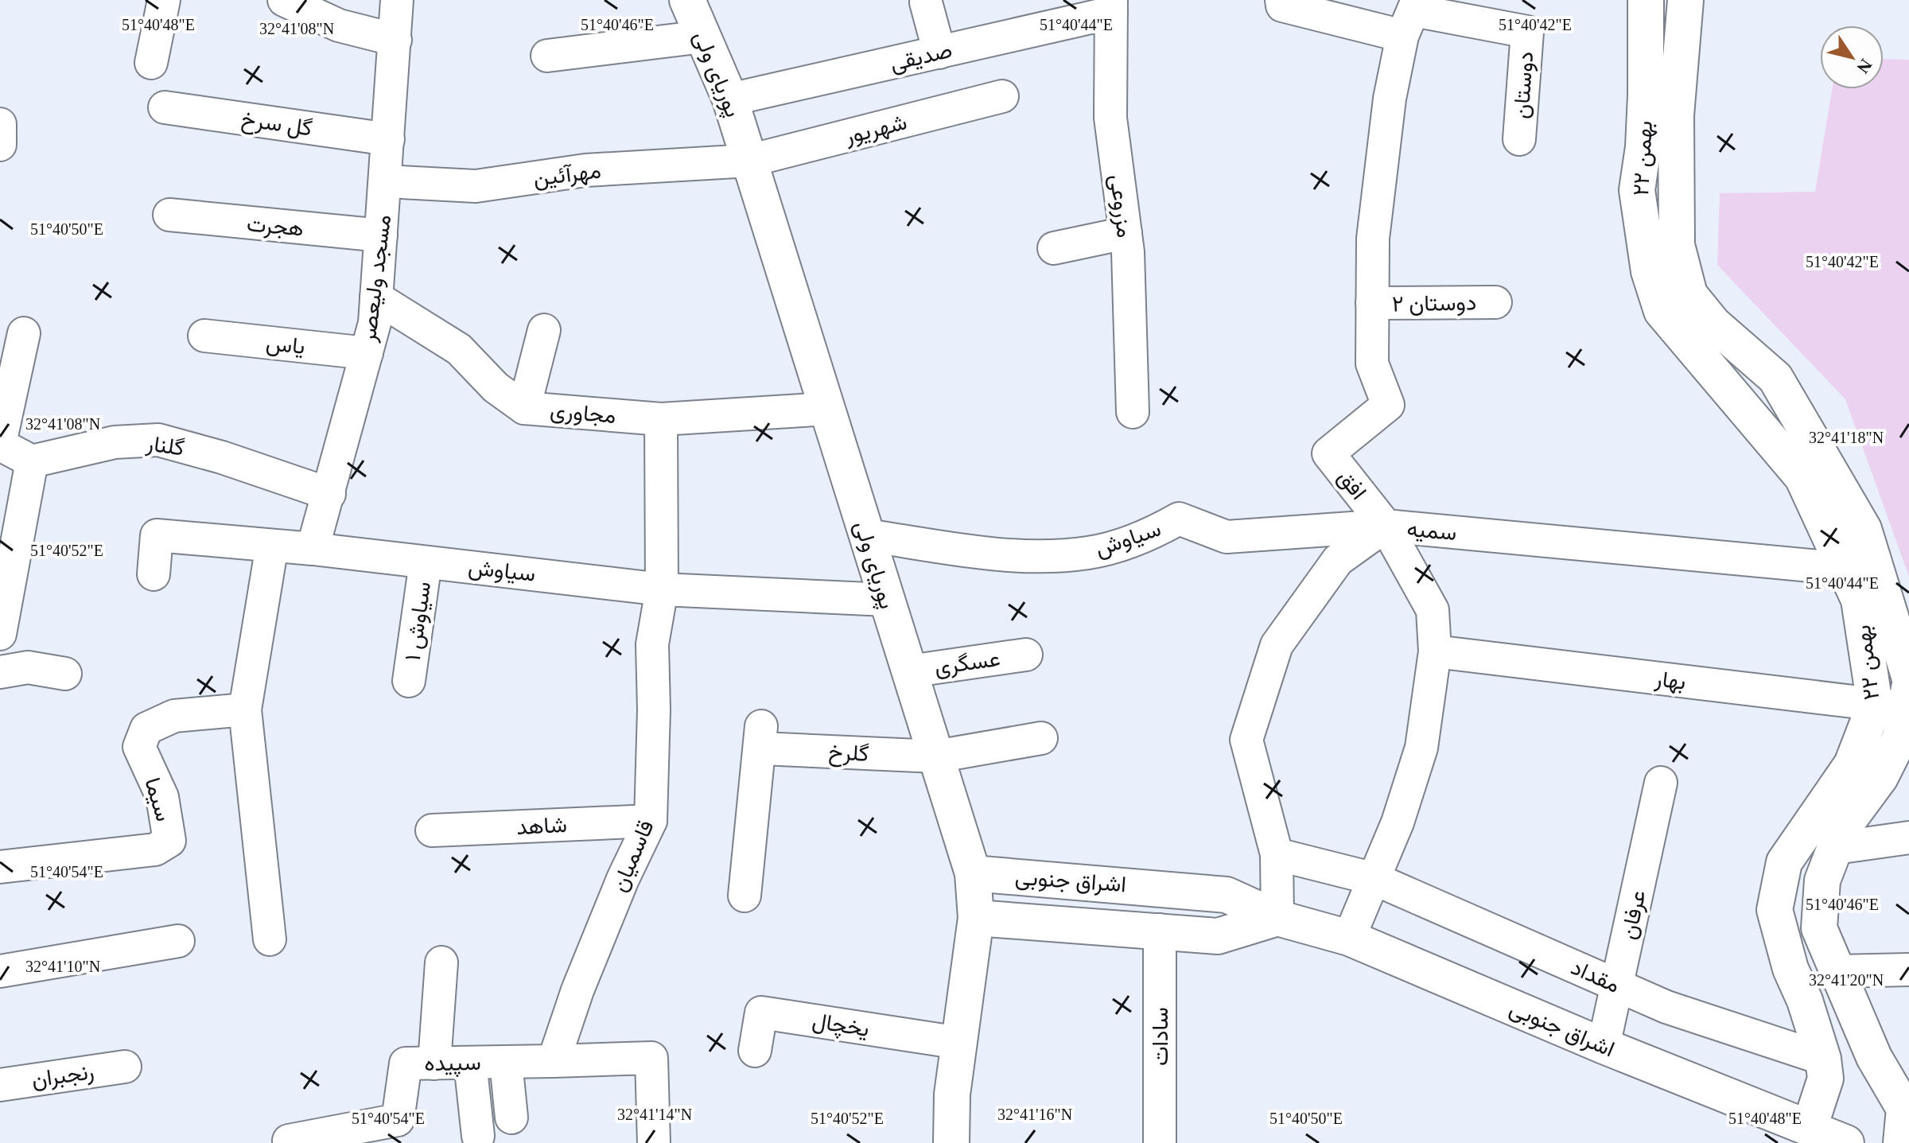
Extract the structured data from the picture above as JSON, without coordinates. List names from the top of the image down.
{
  "streets": {
    "street": [
      "صدیقی",
      "پوریای ولی",
      "دوستان",
      "گل سرخ",
      "شهریور",
      "۲۲ بهمن",
      "مهرآئین",
      "مزروعی",
      "هجرت",
      "مسجد ولیعصر",
      "دوستان ۲",
      "یاس",
      "مجاوری",
      "گلنار",
      "افق",
      "سمیه",
      "سیاوش",
      "سیاوش ۱",
      "عسگری",
      "بهار",
      "گلرخ",
      "سیما",
      "شاهد",
      "قاسمیان",
      "اشراق جنوبی",
      "عرفان",
      "مقداد",
      "یخچال",
      "سادات",
      "سپیده",
      "رنجبران"
    ]
  },
  "crossings": [
    ["صدیقی", "پوریای ولی"],
    ["صدیقی", "مزروعی"],
    ["پوریای ولی", "شهریور"],
    ["پوریای ولی", "مهرآئین"],
    ["پوریای ولی", "مجاوری"],
    ["پوریای ولی", "سیاوش"],
    ["پوریای ولی", "عسگری"],
    ["پوریای ولی", "گلرخ"],
    ["پوریای ولی", "اشراق جنوبی"],
    ["پوریای ولی", "یخچال"],
    ["دوستان", "افق"],
    ["گل سرخ", "مسجد ولیعصر"],
    ["شهریور", "مهرآئین"],
    ["۲۲ بهمن", "سمیه"],
    ["۲۲ بهمن", "بهار"],
    ["۲۲ بهمن", "اشراق جنوبی"],
    ["۲۲ بهمن", "مقداد"],
    ["مهرآئین", "مسجد ولیعصر"],
    ["هجرت", "مسجد ولیعصر"],
    ["مسجد ولیعصر", "یاس"],
    ["مسجد ولیعصر", "مجاوری"],
    ["مسجد ولیعصر", "گلنار"],
    ["مسجد ولیعصر", "سیاوش"],
    ["دوستان ۲", "افق"],
    ["مجاوری", "قاسمیان"],
    ["افق", "سمیه"],
    ["افق", "سیاوش"],
    ["افق", "بهار"],
    ["افق", "اشراق جنوبی"],
    ["افق", "مقداد"],
    ["سمیه", "سیاوش"],
    ["سمیه", "اشراق جنوبی"],
    ["سمیه", "مقداد"],
    ["سیاوش", "سیاوش ۱"],
    ["سیاوش", "قاسمیان"],
    ["شاهد", "قاسمیان"],
    ["قاسمیان", "سپیده"],
    ["اشراق جنوبی", "عرفان"],
    ["اشراق جنوبی", "سادات"],
    ["عرفان", "مقداد"]
  ],
  "north": "bottom right",
  "coordinates": [
    "51°40'48\"E",
    "51°40'46\"E",
    "51°40'44\"E",
    "51°40'42\"E",
    "32°41'08\"N",
    "51°40'50\"E",
    "32°41'18\"N",
    "51°40'52\"E",
    "51°40'54\"E",
    "32°41'10\"N",
    "32°41'20\"N",
    "32°41'14\"N",
    "32°41'16\"N"
  ]
}
